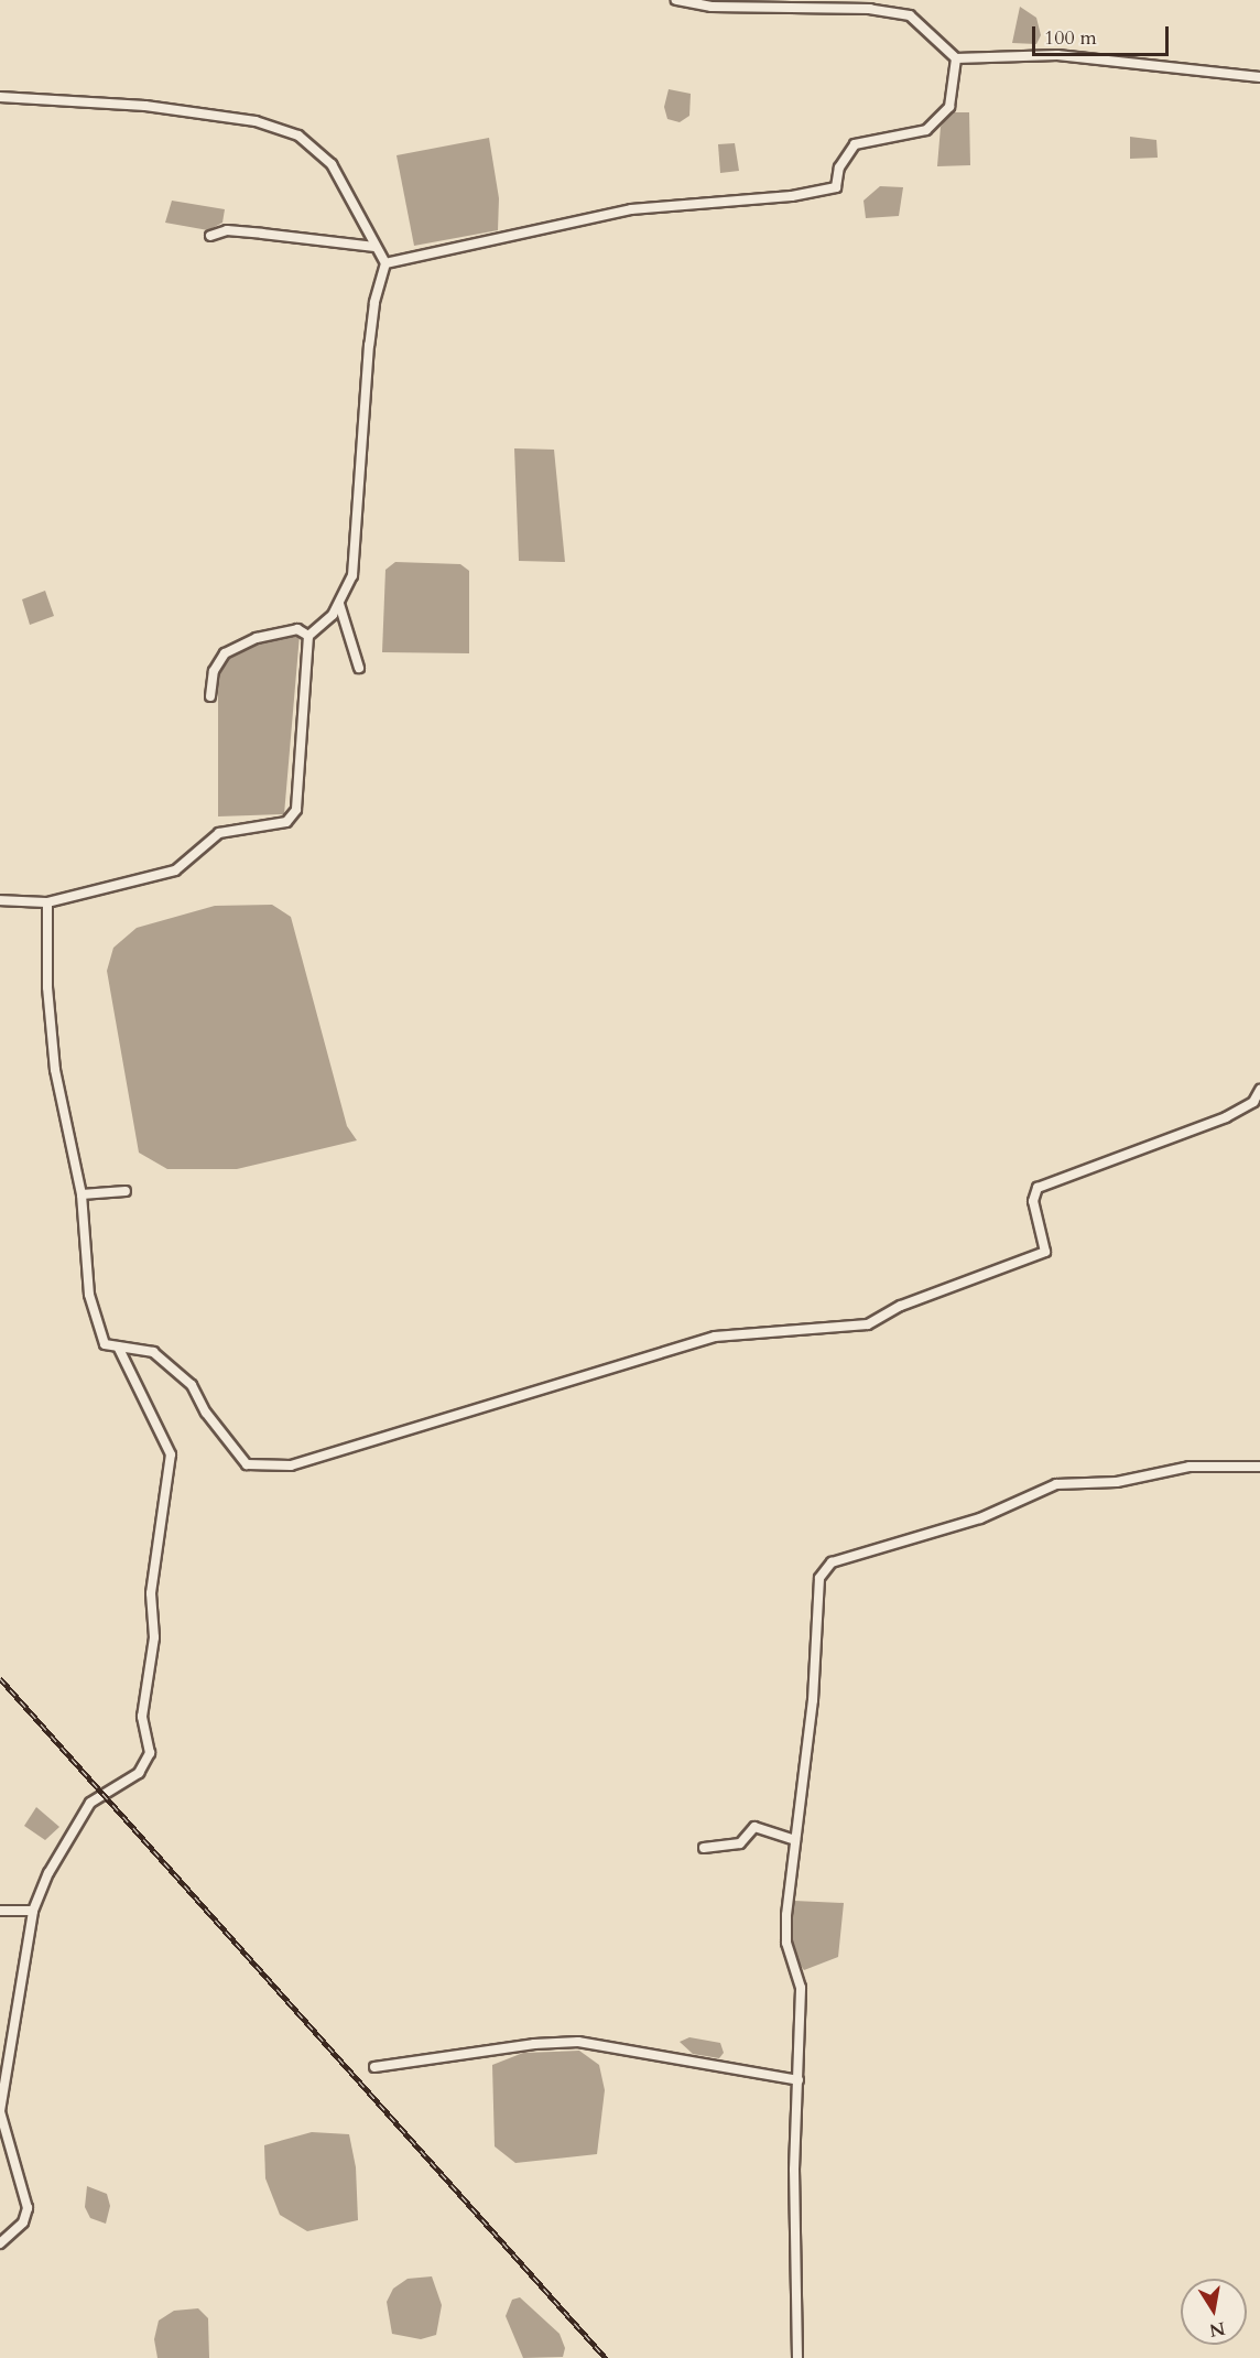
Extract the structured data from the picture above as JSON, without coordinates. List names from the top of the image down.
{
  "scale_bar": "100 m",
  "north": "bottom"
}
